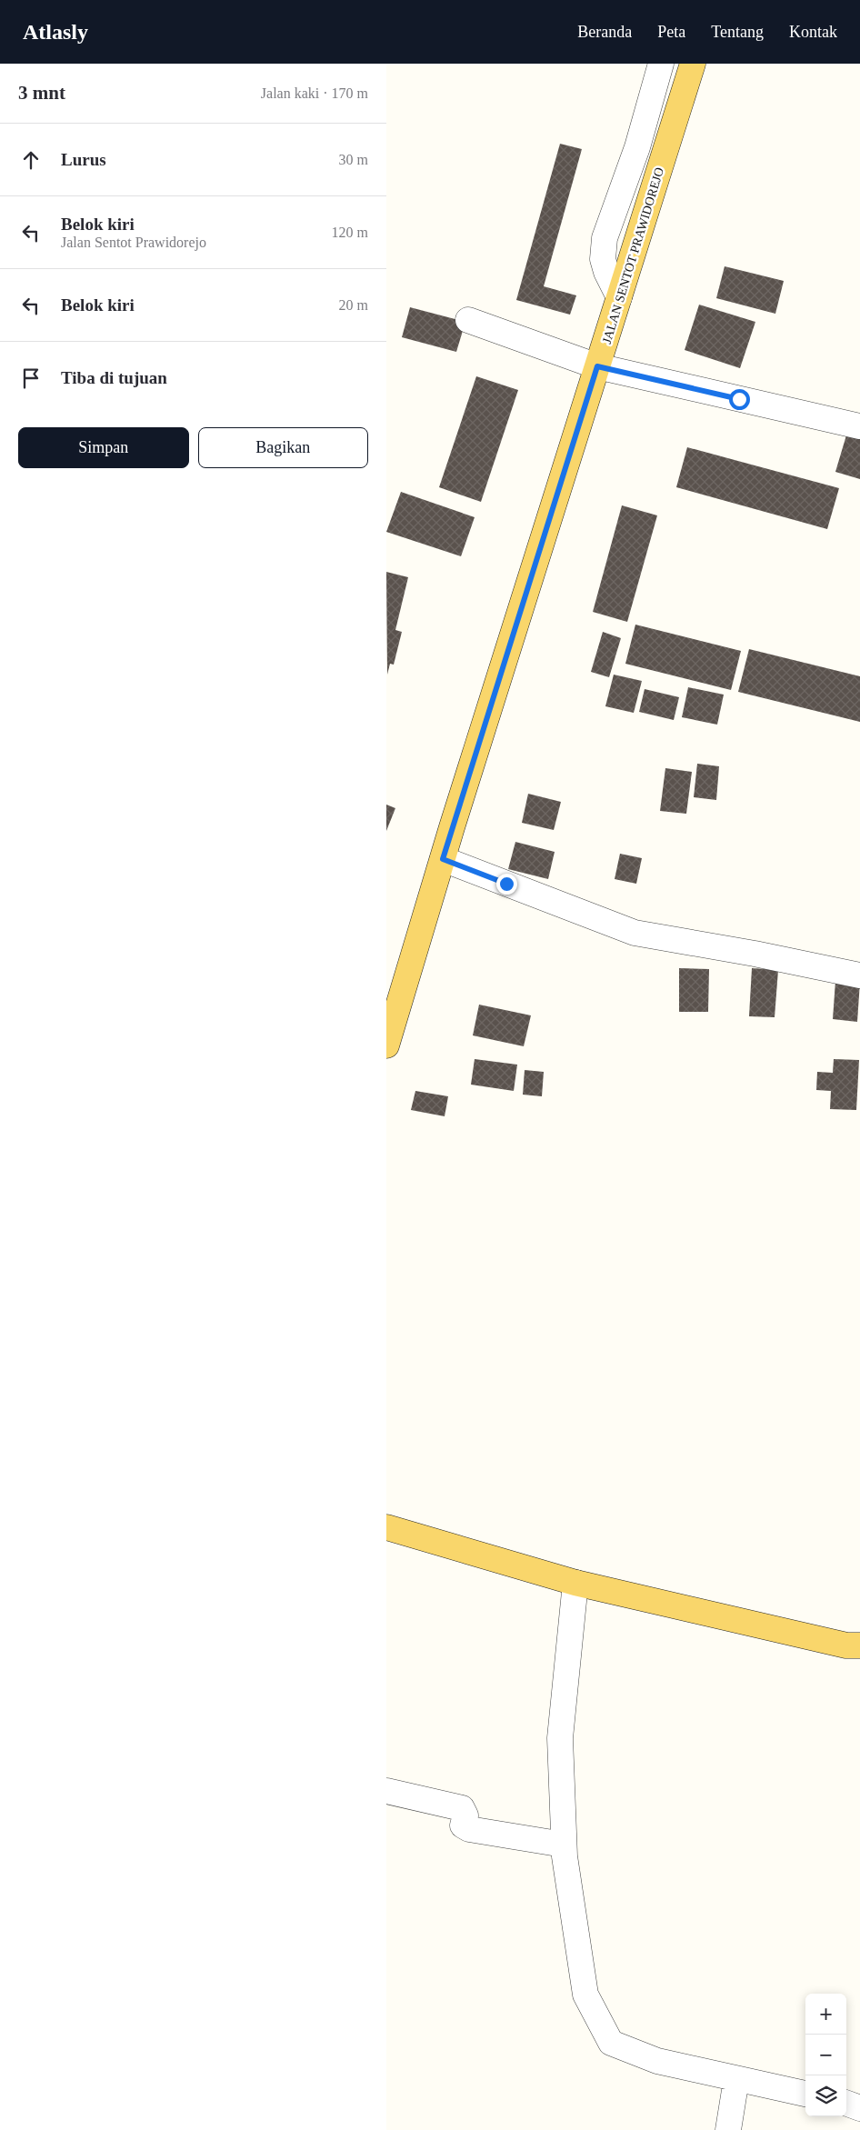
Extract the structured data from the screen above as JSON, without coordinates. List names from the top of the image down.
{
  "streets": {
    "main road": ["JALAN SENTOT PRAWIDOREJO"]
  },
  "page": {
    "header": "Atlasly",
    "nav": [
      "Beranda",
      "Peta",
      "Tentang",
      "Kontak"
    ],
    "heading": ["3 mnt", "Jalan kaki · 170 m"],
    "list": [
      ["Lurus", "30 m"],
      ["Belok kiri", "Jalan Sentot Prawidorejo", "120 m"],
      ["Belok kiri", "20 m"],
      "Tiba di tujuan"
    ],
    "buttons": ["Simpan", "Bagikan"],
    "map_buttons": ["+", "−"]
  }
}
